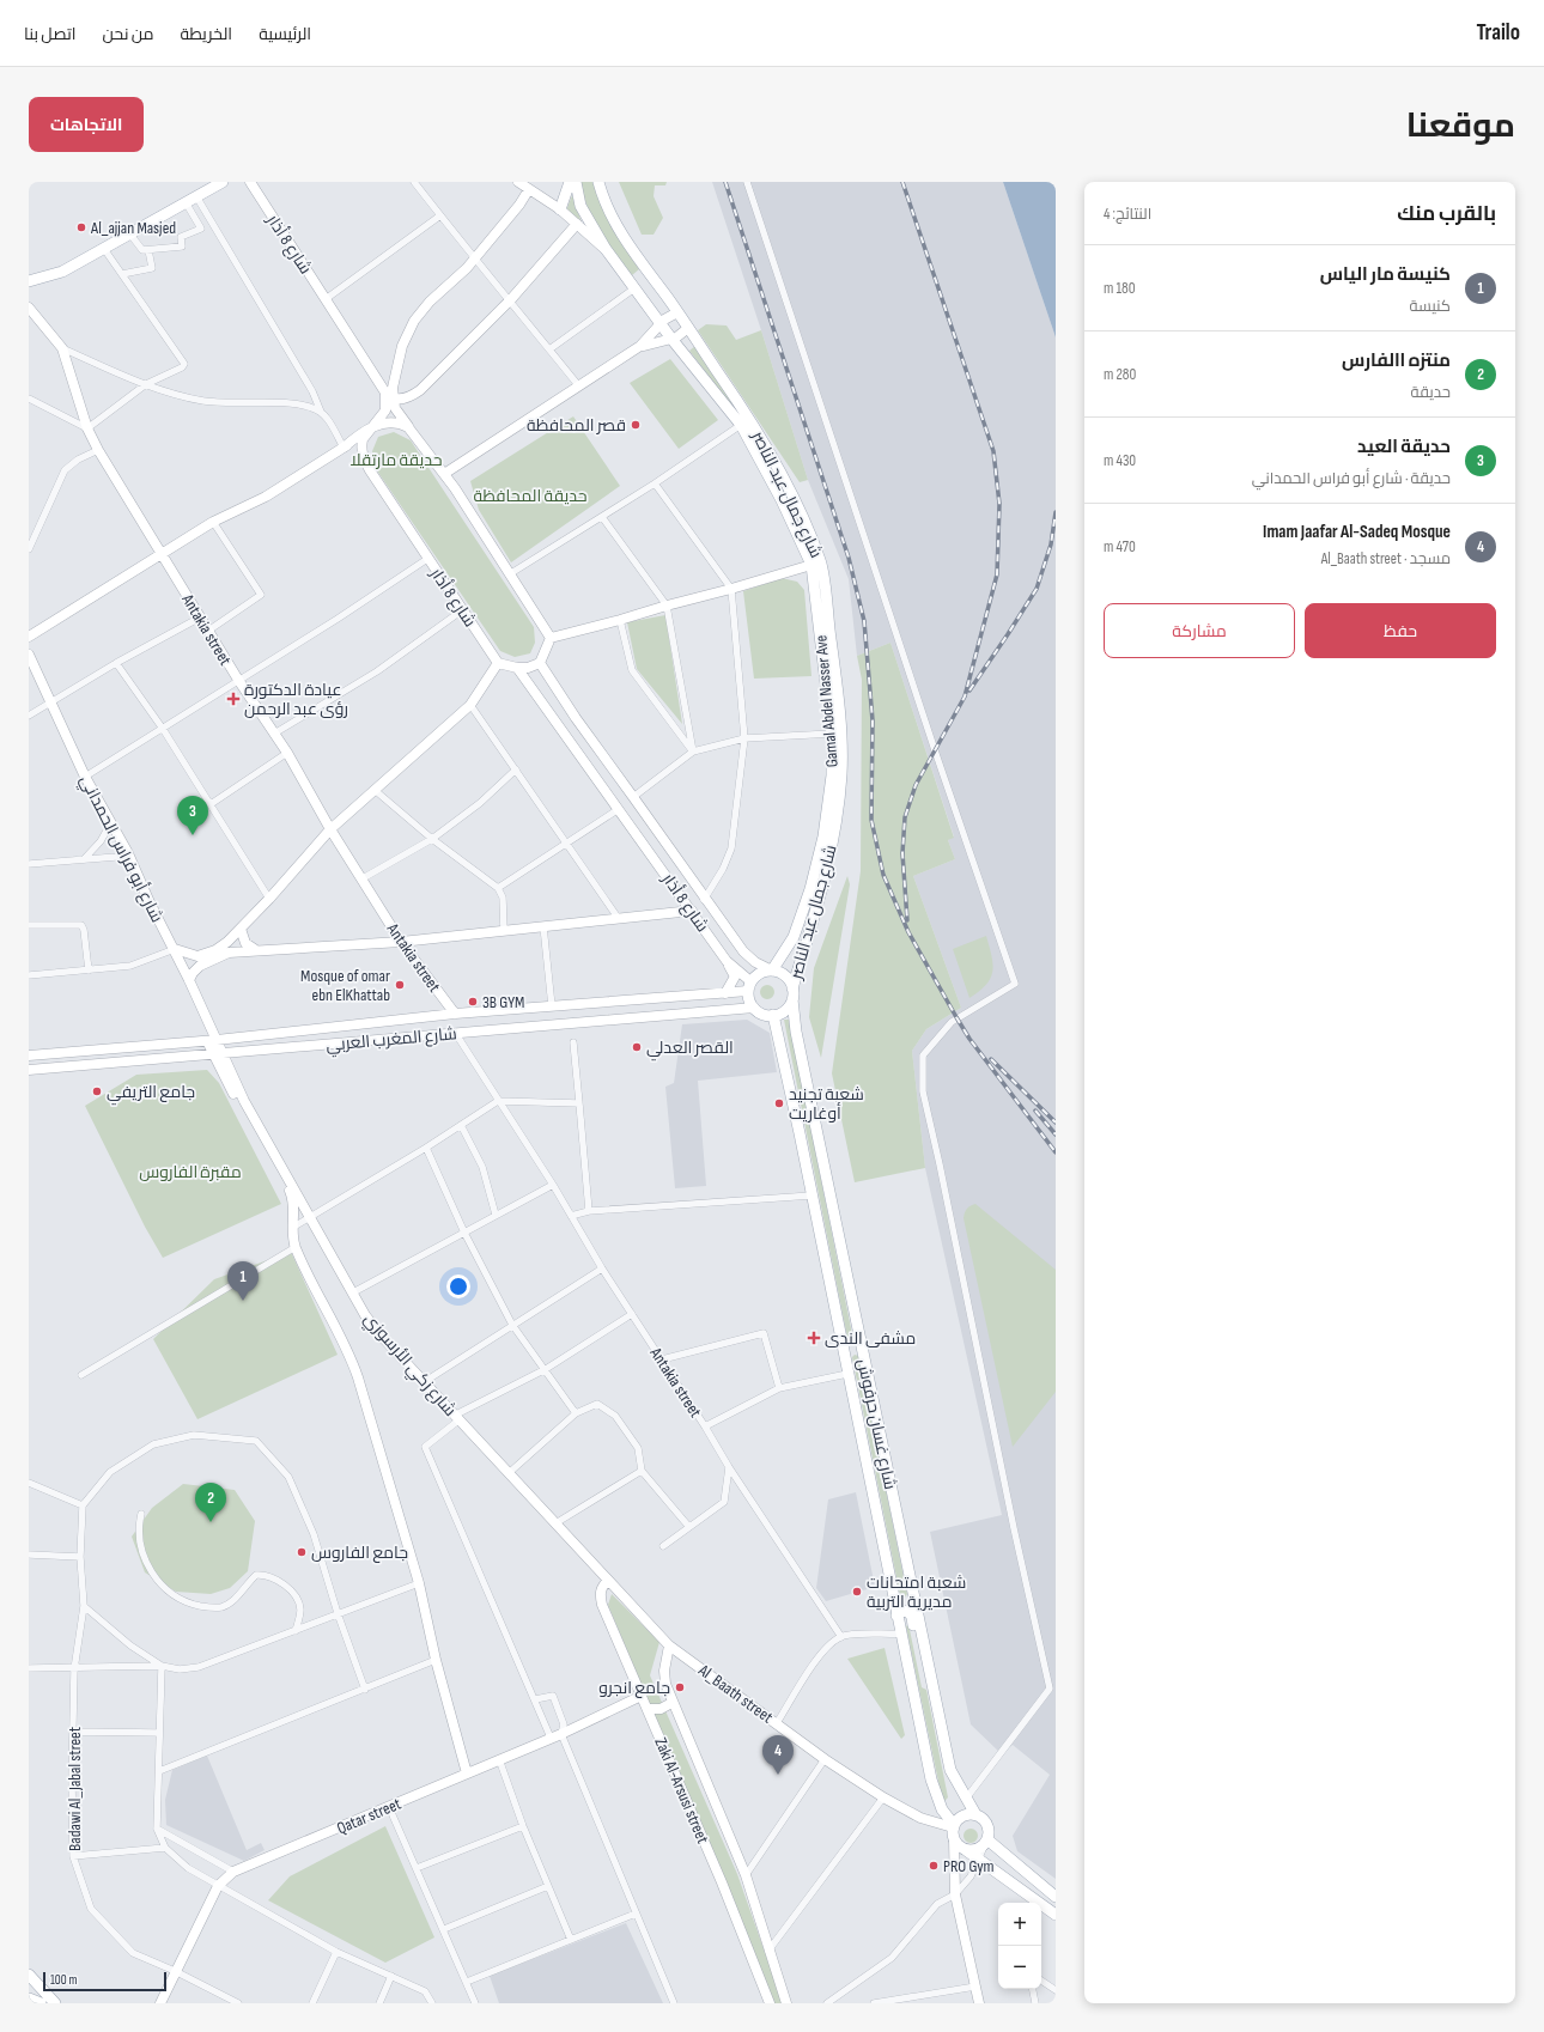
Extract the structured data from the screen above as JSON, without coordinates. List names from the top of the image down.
{
  "streets": {
    "main road": ["شارع جمال عبد الناصر", "Gamal Abdel Nasser Ave", "شارع غسان حرفوش"],
    "street": [
      "شارع 8 أذار",
      "Antakia street",
      "شارع أبو فراس الحمداني",
      "شارع المغرب العربي",
      "شارع زكي الأرسوزي",
      "Al_Baath street",
      "Badawi Al_Jabal street",
      "Zaki Al-Arsusi street",
      "Qatar street"
    ]
  },
  "crossings": [
    ["شارع 8 أذار", "شارع جمال عبد الناصر"],
    ["شارع 8 أذار", "Gamal Abdel Nasser Ave"],
    ["شارع 8 أذار", "شارع المغرب العربي"],
    ["شارع 8 أذار", "شارع غسان حرفوش"],
    ["شارع جمال عبد الناصر", "Gamal Abdel Nasser Ave"],
    ["شارع جمال عبد الناصر", "شارع المغرب العربي"],
    ["شارع جمال عبد الناصر", "شارع غسان حرفوش"],
    ["Antakia street", "شارع المغرب العربي"],
    ["Gamal Abdel Nasser Ave", "شارع المغرب العربي"],
    ["Gamal Abdel Nasser Ave", "شارع غسان حرفوش"],
    ["شارع أبو فراس الحمداني", "شارع المغرب العربي"],
    ["شارع أبو فراس الحمداني", "شارع زكي الأرسوزي"],
    ["شارع المغرب العربي", "شارع زكي الأرسوزي"],
    ["شارع المغرب العربي", "شارع غسان حرفوش"],
    ["شارع زكي الأرسوزي", "Al_Baath street"],
    ["شارع زكي الأرسوزي", "Zaki Al-Arsusi street"],
    ["شارع غسان حرفوش", "Al_Baath street"],
    ["Al_Baath street", "Zaki Al-Arsusi street"],
    ["Badawi Al_Jabal street", "Qatar street"],
    ["Zaki Al-Arsusi street", "Qatar street"]
  ],
  "parks": ["حديقة مارتقلا", "حديقة المحافظة", "مقبرة الفاروس"],
  "places": {
    "other": [
      "Al_ajjan Masjed",
      "قصر المحافظة",
      "Mosque of omar ebn ElKhattab",
      "3B GYM",
      "القصر العدلي",
      "جامع التريفي",
      "شعبة تجنيد أوغاريت",
      "جامع الفاروس",
      "شعبة امتحانات مديرية التربية",
      "جامع انجرو",
      "PRO Gym"
    ],
    "health": ["عيادة الدكتورة رؤى عبد الرحمن", "مشفى الندى"]
  },
  "scale_bar": "100 m",
  "page": {
    "header": "Trailo",
    "nav": [
      "الرئيسية",
      "الخريطة",
      "من نحن",
      "اتصل بنا"
    ],
    "title": "موقعنا",
    "buttons": [
      "الاتجاهات",
      ["حفظ", "مشاركة"]
    ],
    "heading": ["بالقرب منك", "النتائج: 4"],
    "list": [
      {
        "mark": "1",
        "name": "كنيسة مار الياس",
        "note": "كنيسة",
        "value": "180 m"
      },
      {
        "mark": "2",
        "name": "منتزه االفارس",
        "note": "حديقة",
        "value": "280 m"
      },
      {
        "mark": "3",
        "name": "حديقة العيد",
        "note": "حديقة · شارع أبو فراس الحمداني",
        "value": "430 m"
      },
      {
        "mark": "4",
        "name": "Imam Jaafar Al-Sadeq Mosque",
        "note": "مسجد · Al_Baath street",
        "value": "470 m"
      }
    ],
    "pins": [
      "3",
      "1",
      "2",
      "4"
    ],
    "map_buttons": ["+", "−"],
    "scale": "100 m"
  }
}
